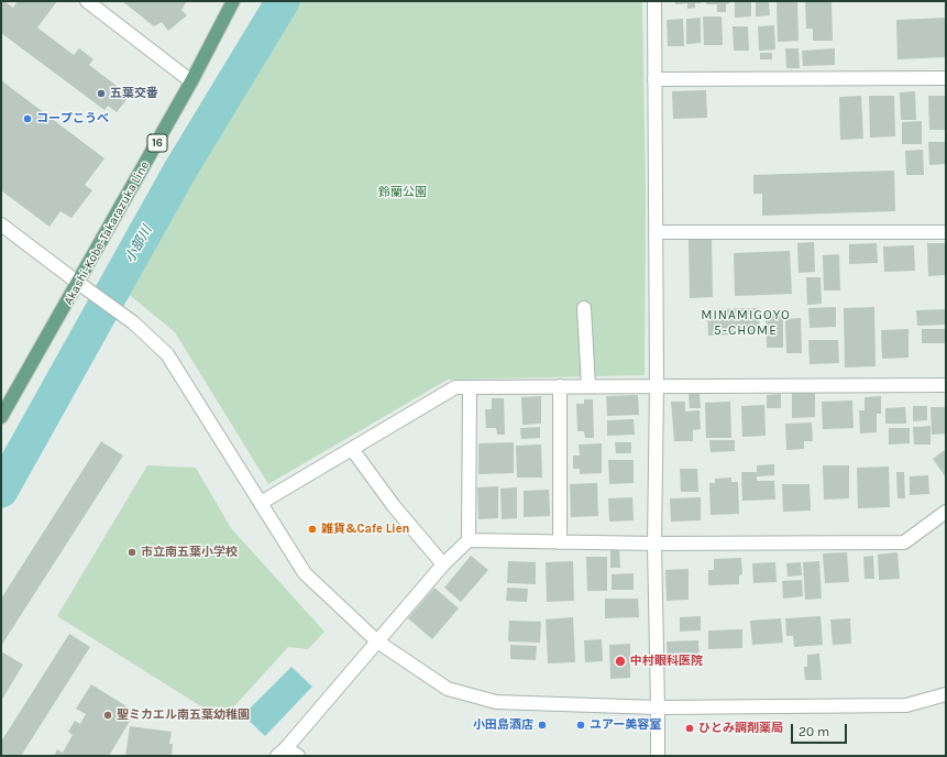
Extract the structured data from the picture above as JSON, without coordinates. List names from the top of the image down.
{
  "streets": {
    "main road": ["16", "Akashi-Kobe-Takarazuka Line"]
  },
  "districts": ["MINAMIGOYO 5-CHOME"],
  "water": ["小部川"],
  "parks": ["鈴蘭公園"],
  "places": [
    "五葉交番",
    "コープこうべ",
    "雑貨&Cafe Lien",
    "市立南五葉小学校",
    "中村眼科医院",
    "聖ミカエル南五葉幼稚園",
    "小田島酒店",
    "ユアー美容室",
    "ひとみ調剤薬局"
  ],
  "scale_bar": "20 m"
}
